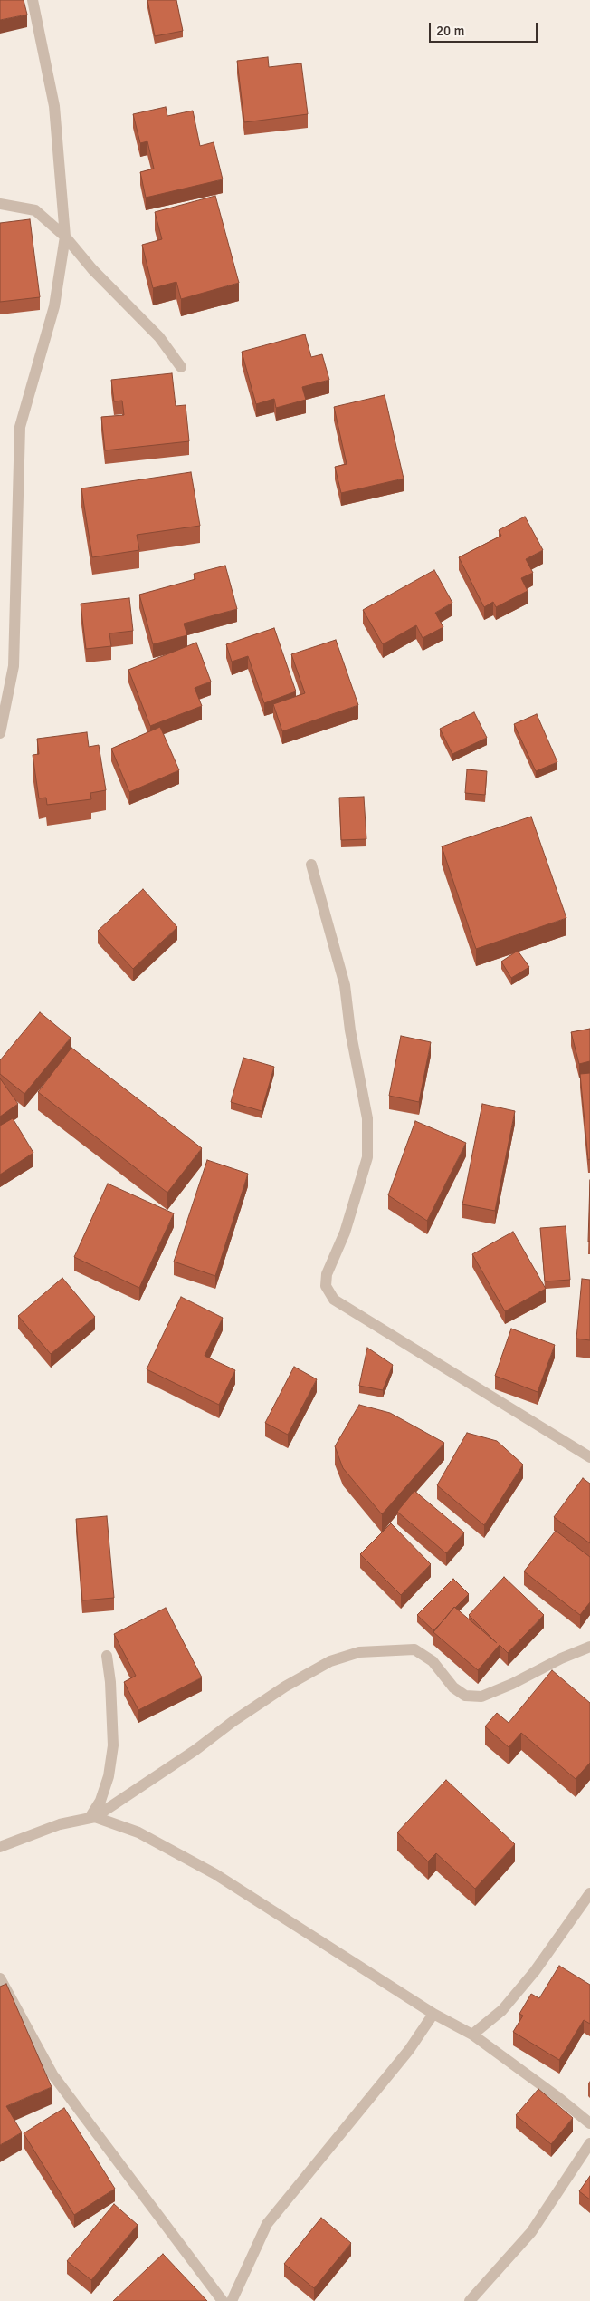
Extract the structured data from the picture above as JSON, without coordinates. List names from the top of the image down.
{
  "scale_bar": "20 m"
}
